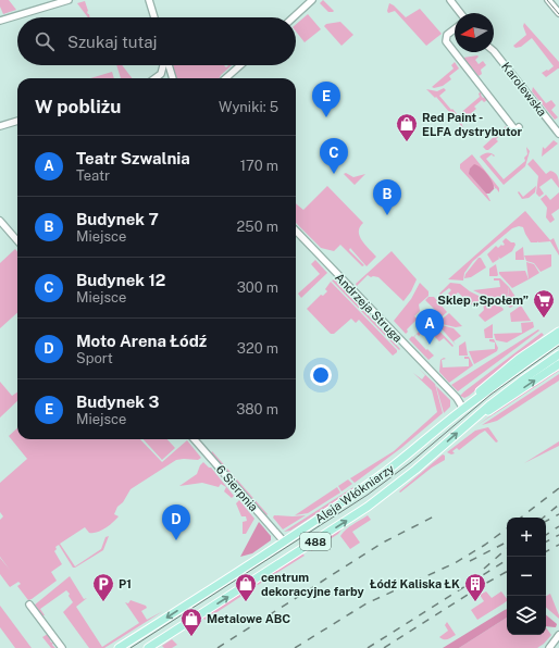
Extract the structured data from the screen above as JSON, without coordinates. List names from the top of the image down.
{
  "streets": {
    "main road": ["Aleja Włókniarzy", "488"],
    "street": ["Karolewska", "Andrzeja Struga", "6 Sierpnia"]
  },
  "crossings": [
    ["Andrzeja Struga", "Aleja Włókniarzy"],
    ["6 Sierpnia", "Aleja Włókniarzy"]
  ],
  "places": {
    "shop": ["Red Paint - ELFA dystrybutor", "centrum dekoracyjne farby", "Metalowe ABC"],
    "supermarket": ["Sklep „Społem”"],
    "parking": ["P1"],
    "building": ["Łódź Kaliska ŁK"]
  },
  "north": "left",
  "page": {
    "search": "Szukaj tutaj",
    "heading": ["W pobliżu", "Wyniki: 5"],
    "pins": [
      "E",
      "C",
      "B",
      "A",
      "D"
    ],
    "list": [
      {
        "mark": "A",
        "name": "Teatr Szwalnia",
        "note": "Teatr",
        "value": "170 m"
      },
      {
        "mark": "B",
        "name": "Budynek 7",
        "note": "Miejsce",
        "value": "250 m"
      },
      {
        "mark": "C",
        "name": "Budynek 12",
        "note": "Miejsce",
        "value": "300 m"
      },
      {
        "mark": "D",
        "name": "Moto Arena Łódź",
        "note": "Sport",
        "value": "320 m"
      },
      {
        "mark": "E",
        "name": "Budynek 3",
        "note": "Miejsce",
        "value": "380 m"
      }
    ],
    "map_buttons": ["+", "−"]
  }
}
